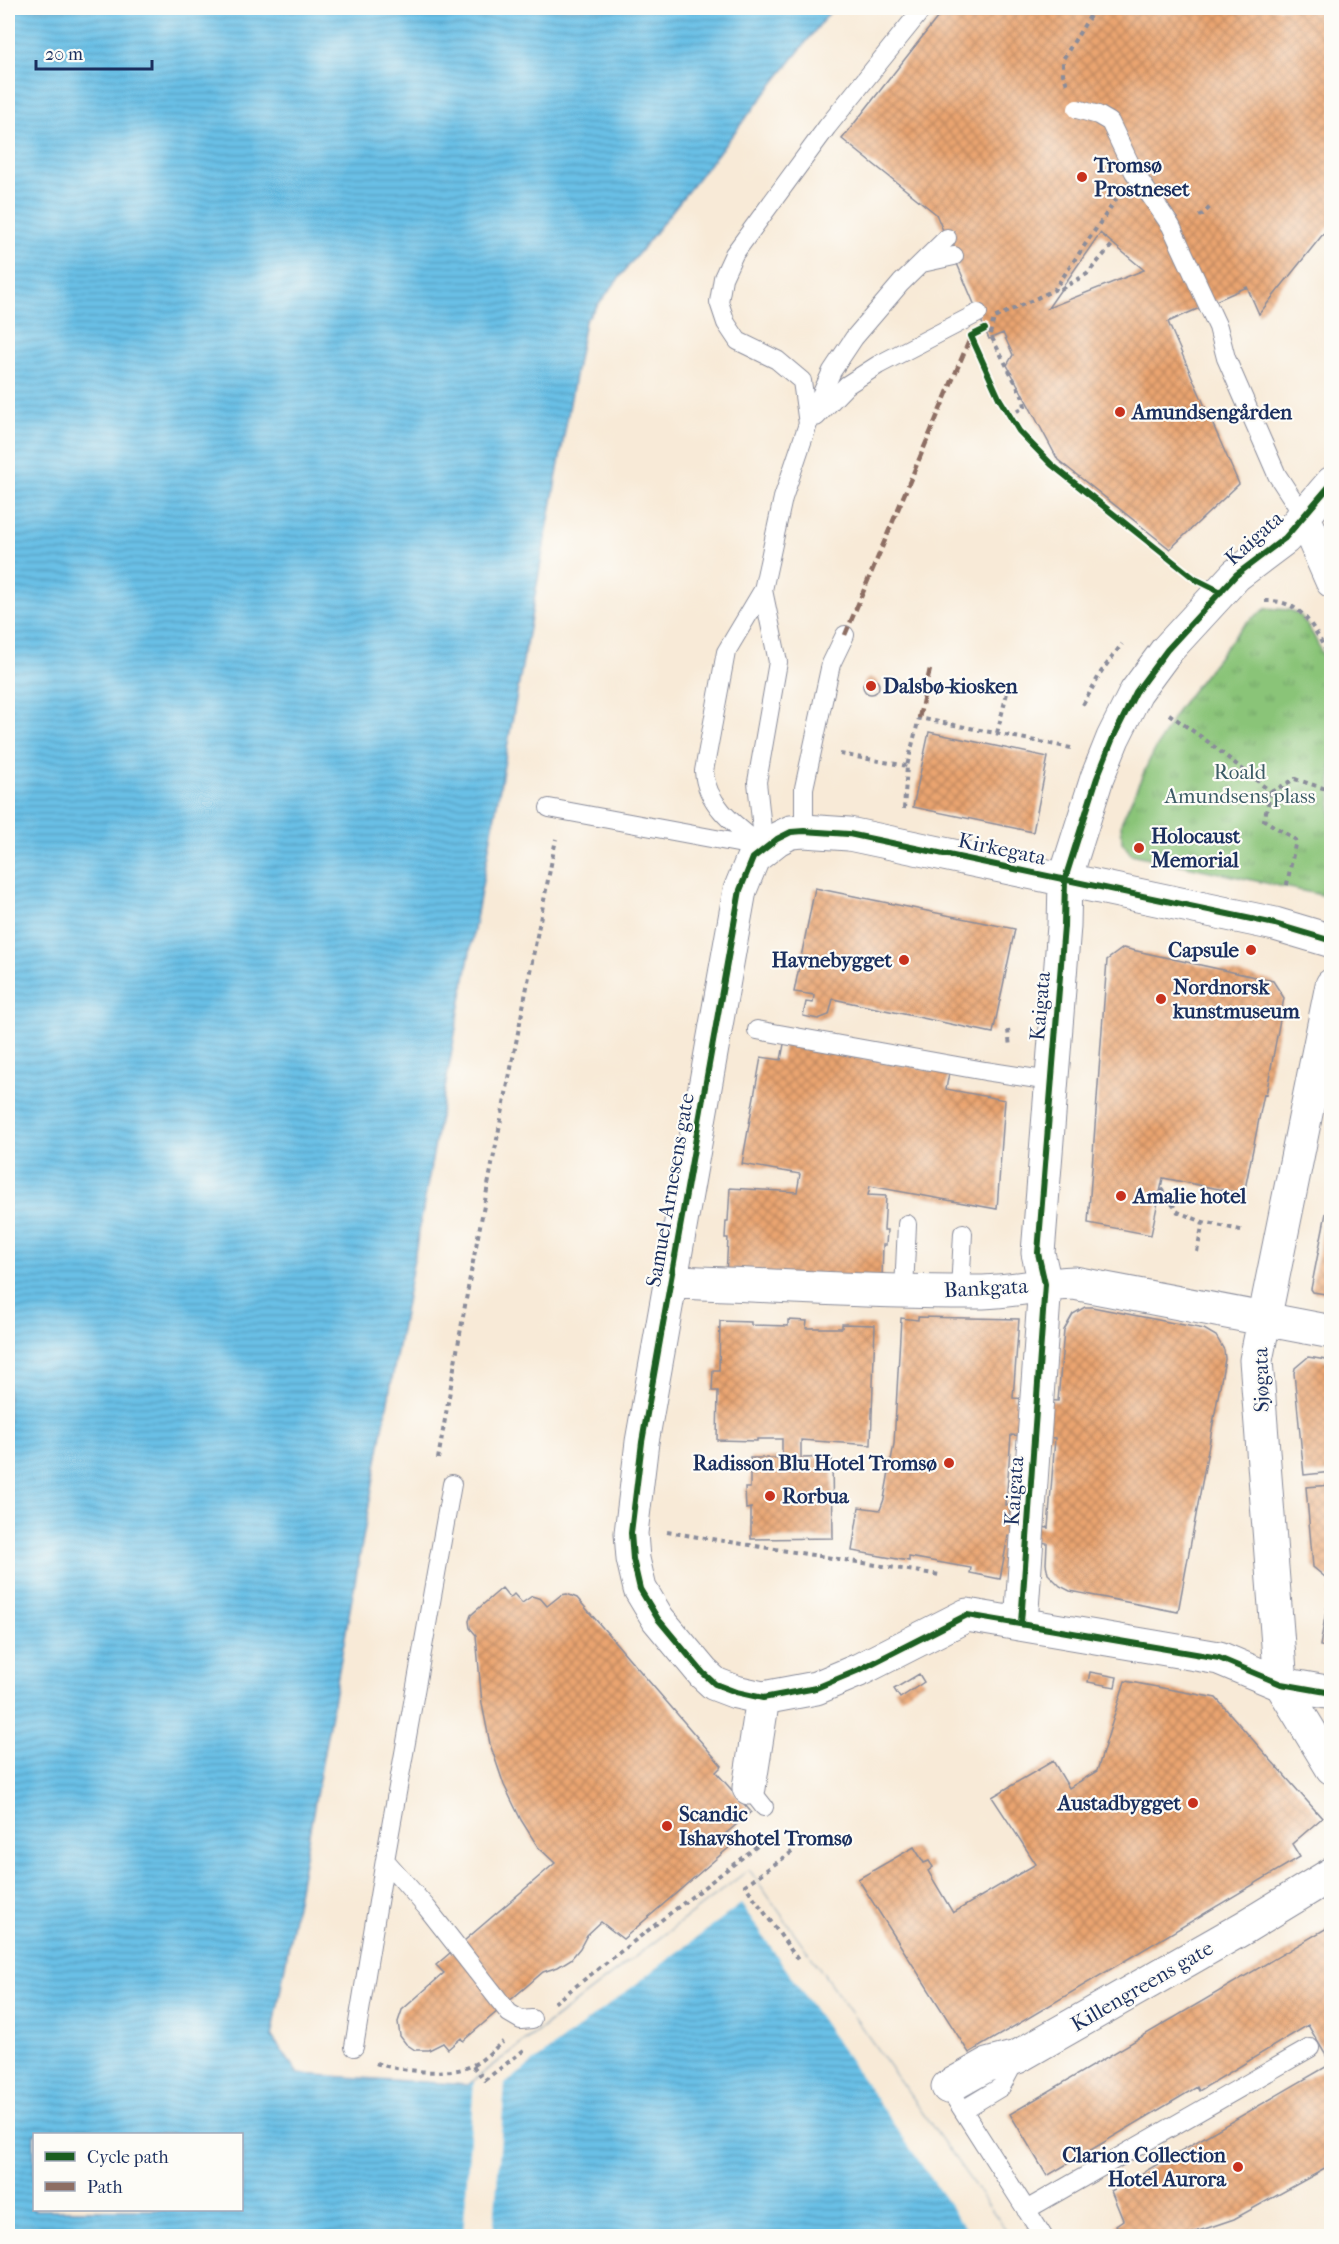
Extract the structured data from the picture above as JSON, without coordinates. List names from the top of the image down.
{
  "streets": {
    "street": [
      "Kaigata",
      "Kirkegata",
      "Samuel Arnesens gate",
      "Bankgata",
      "Sjøgata",
      "Killengreens gate"
    ]
  },
  "crossings": [
    ["Kaigata", "Kirkegata"],
    ["Kaigata", "Bankgata"],
    ["Kirkegata", "Samuel Arnesens gate"],
    ["Samuel Arnesens gate", "Bankgata"],
    ["Bankgata", "Sjøgata"]
  ],
  "parks": ["Roald Amundsens plass"],
  "places": [
    "Tromsø Prostneset",
    "Amundsengården",
    "Dalsbø-kiosken",
    "Holocaust Memorial",
    "Capsule",
    "Havnebygget",
    "Nordnorsk kunstmuseum",
    "Amalie hotel",
    "Radisson Blu Hotel Tromsø",
    "Rorbua",
    "Austadbygget",
    "Scandic Ishavshotel Tromsø",
    "Clarion Collection Hotel Aurora"
  ],
  "legend": ["Cycle path", "Path"],
  "scale_bar": "20 m"
}
